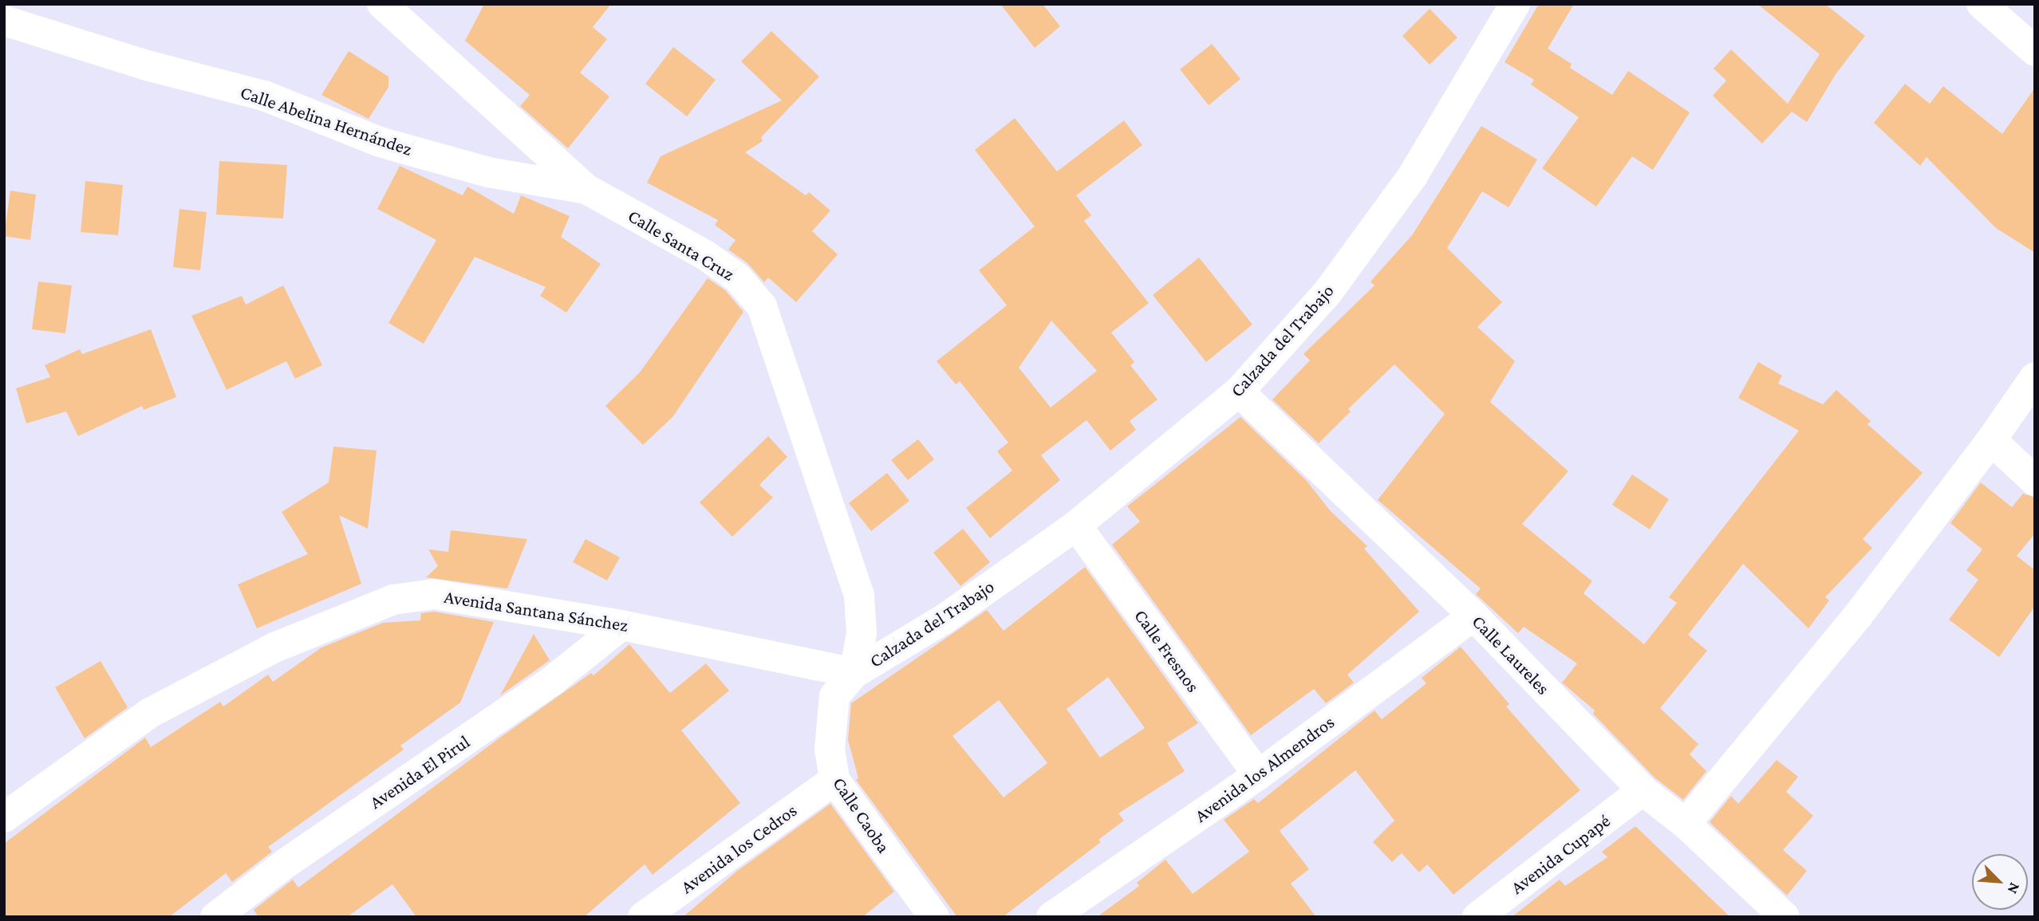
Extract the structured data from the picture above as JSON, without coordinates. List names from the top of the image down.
{
  "streets": {
    "street": [
      "Calle Abelina Hernández",
      "Calle Santa Cruz",
      "Calzada del Trabajo",
      "Avenida Santana Sánchez",
      "Calle Fresnos",
      "Calle Laureles",
      "Avenida los Almendros",
      "Avenida El Pirul",
      "Calle Caoba",
      "Avenida los Cedros",
      "Avenida Cupapé"
    ]
  },
  "crossings": [
    ["Calle Abelina Hernández", "Calle Santa Cruz"],
    ["Calle Santa Cruz", "Calzada del Trabajo"],
    ["Calle Santa Cruz", "Avenida Santana Sánchez"],
    ["Calle Santa Cruz", "Calle Caoba"],
    ["Calzada del Trabajo", "Avenida Santana Sánchez"],
    ["Calzada del Trabajo", "Calle Fresnos"],
    ["Calzada del Trabajo", "Calle Laureles"],
    ["Calzada del Trabajo", "Calle Caoba"],
    ["Avenida Santana Sánchez", "Avenida El Pirul"],
    ["Avenida Santana Sánchez", "Calle Caoba"],
    ["Calle Fresnos", "Avenida los Almendros"],
    ["Calle Laureles", "Avenida los Almendros"],
    ["Calle Laureles", "Avenida Cupapé"],
    ["Calle Caoba", "Avenida los Cedros"]
  ],
  "north": "bottom right"
}
